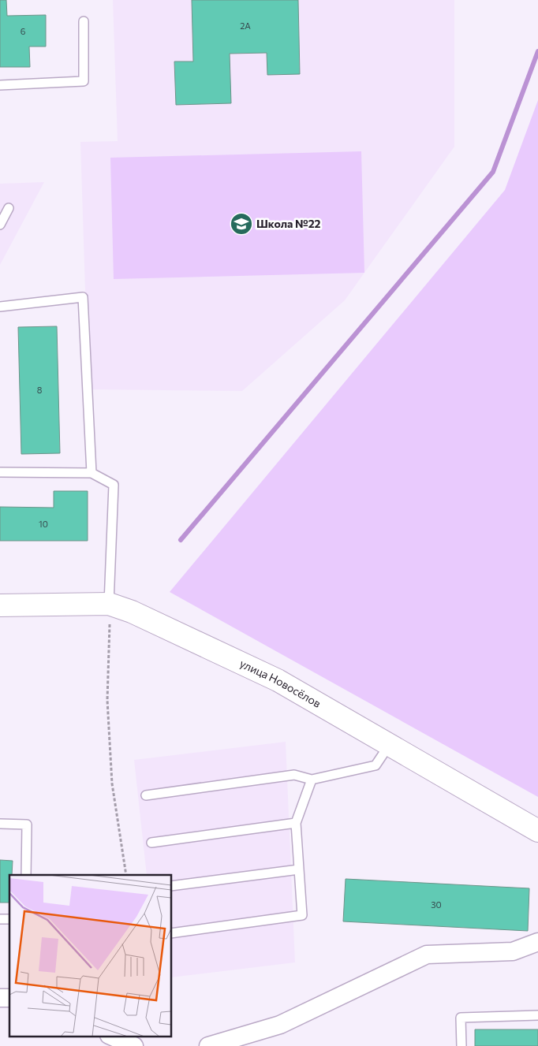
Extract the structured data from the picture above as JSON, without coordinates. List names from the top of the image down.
{
  "streets": {
    "street": ["улица Новосёлов"]
  },
  "places": {
    "school or university": ["Школа №22"]
  },
  "house_numbers": [
    "2А",
    "6",
    "8",
    "10",
    "30"
  ]
}
